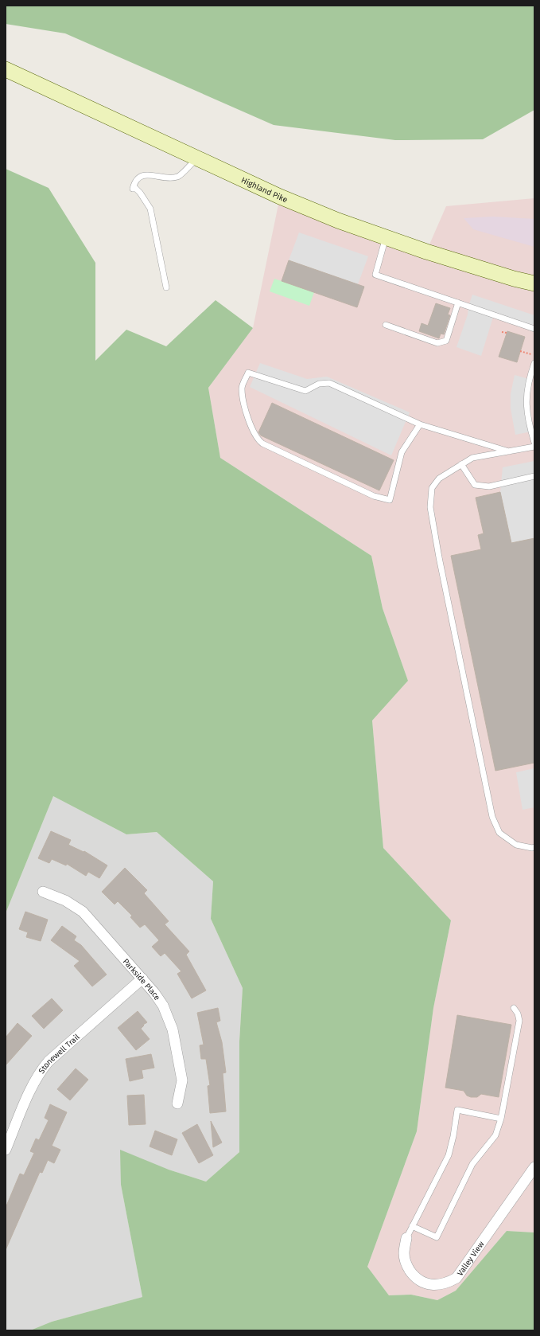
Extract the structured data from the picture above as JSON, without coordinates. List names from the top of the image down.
{
  "streets": {
    "main road": ["Highland Pike"],
    "street": ["Parkside Place", "Stonewell Trail", "Valley View"]
  },
  "crossings": [
    ["Parkside Place", "Stonewell Trail"]
  ]
}
